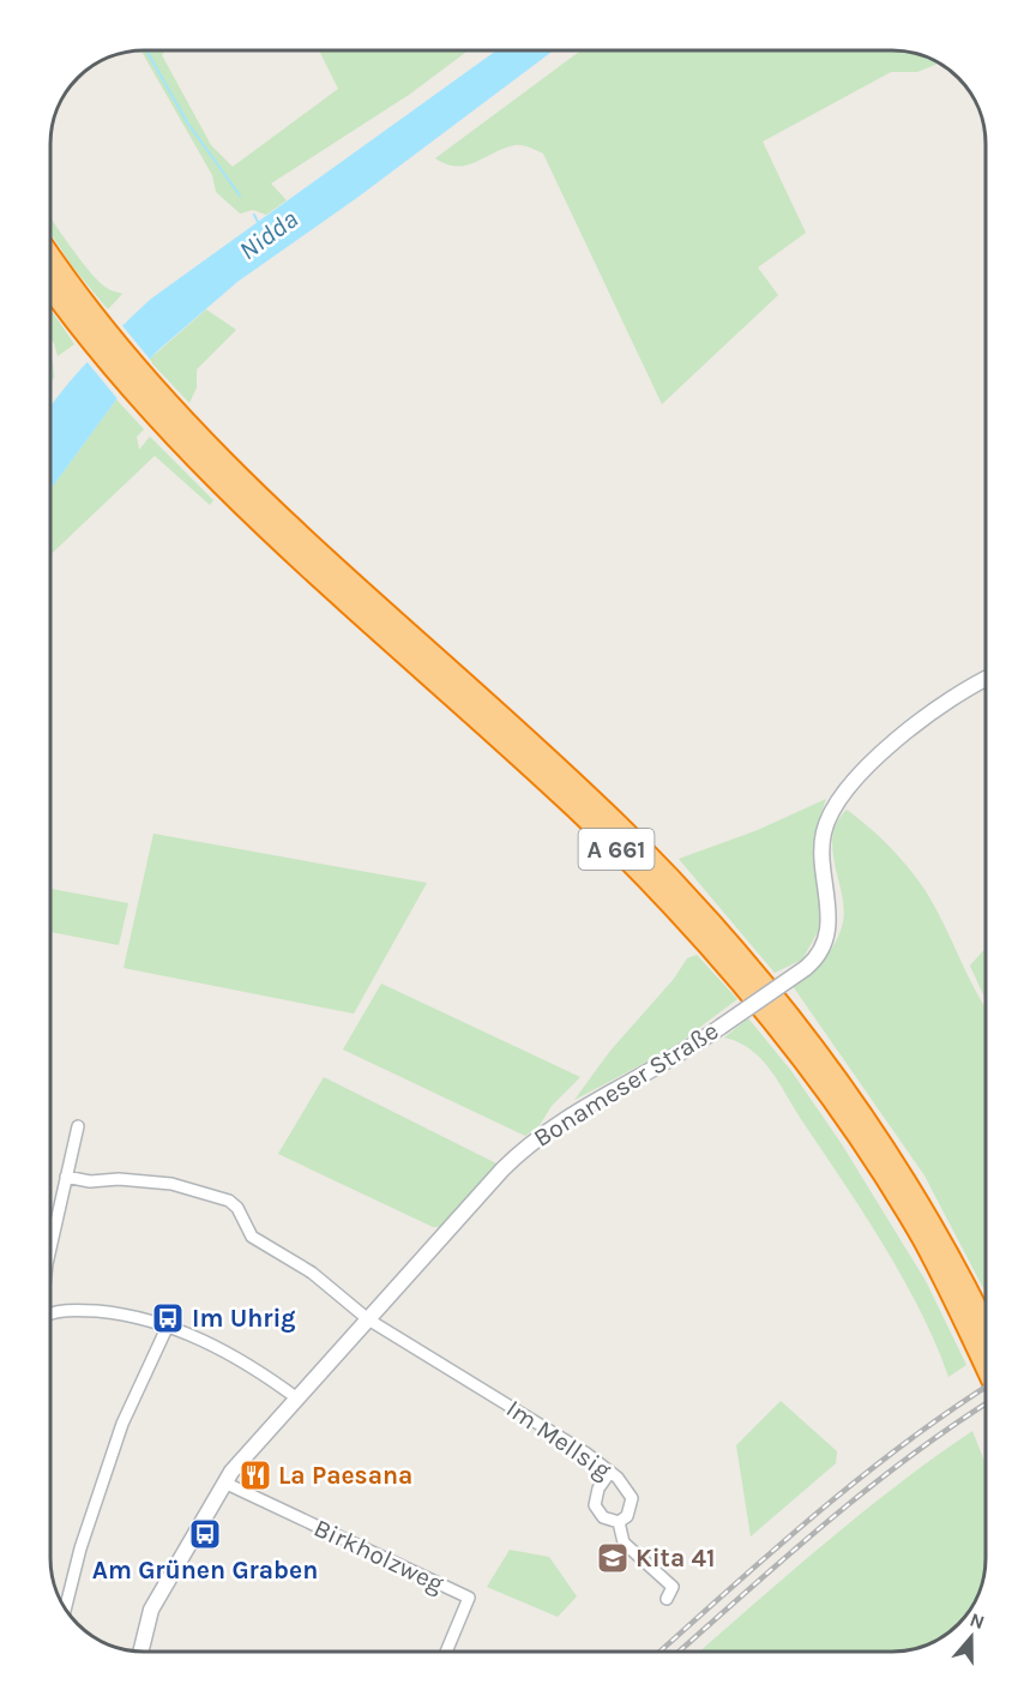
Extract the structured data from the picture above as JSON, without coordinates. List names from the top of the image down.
{
  "streets": {
    "highway": ["A 661"],
    "street": ["Bonameser Straße", "Im Mellsig", "Birkholzweg"]
  },
  "crossings": [
    ["Bonameser Straße", "Im Mellsig"],
    ["Bonameser Straße", "Birkholzweg"]
  ],
  "water": ["Nidda"],
  "places": {
    "bus stop": ["Im Uhrig", "Am Grünen Graben"],
    "restaurant": ["La Paesana"],
    "school or university": ["Kita 41"]
  },
  "north": "top"
}
